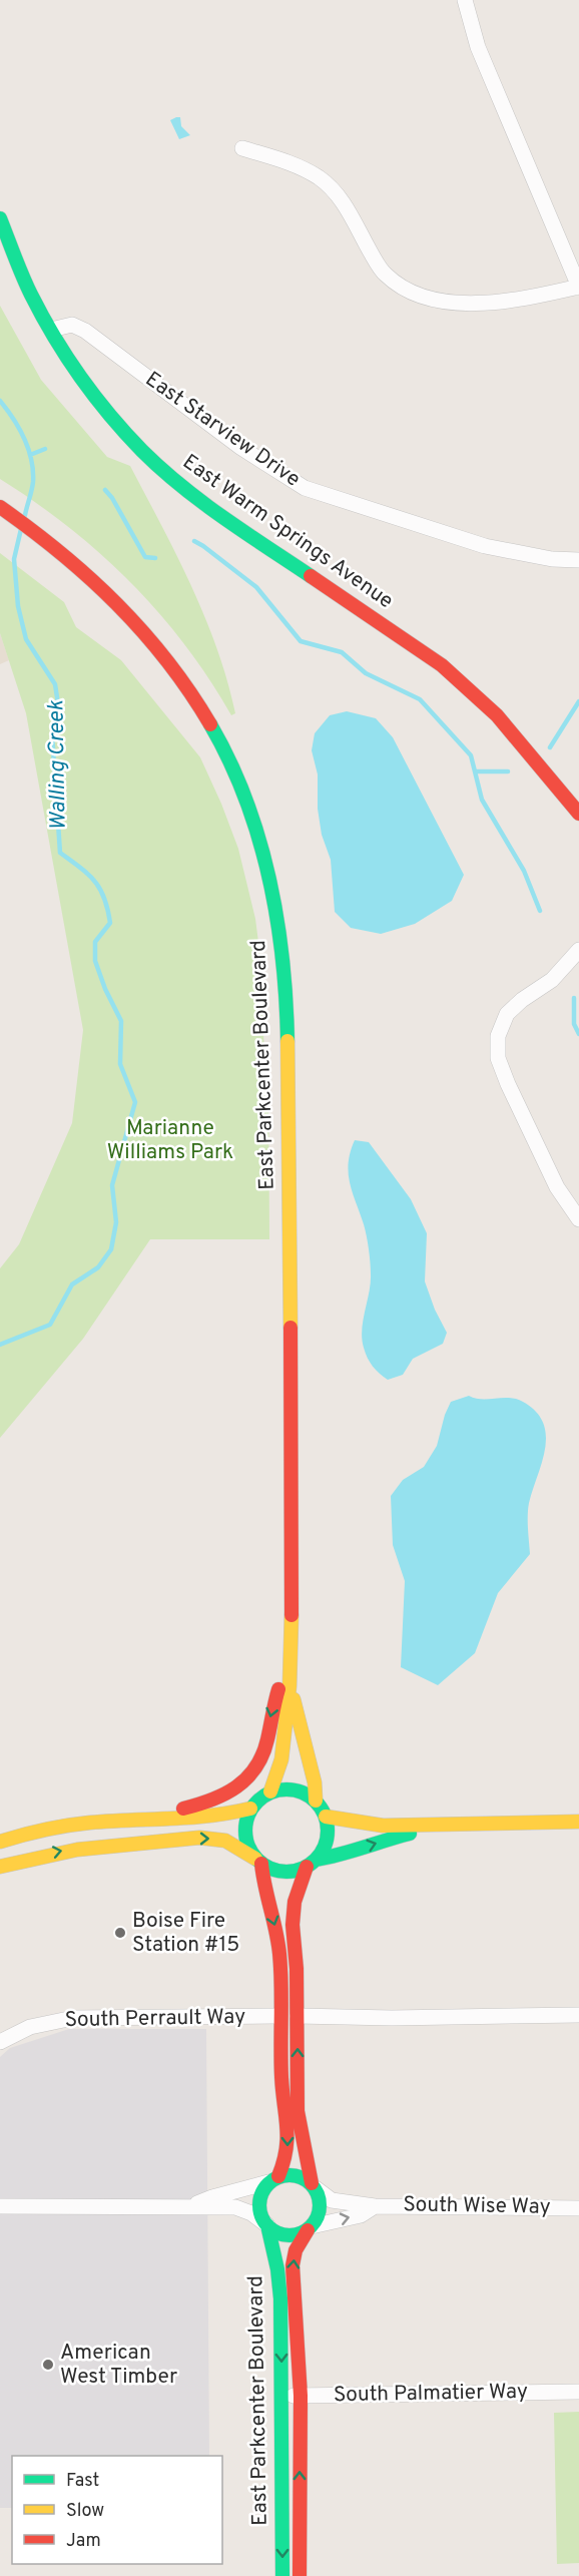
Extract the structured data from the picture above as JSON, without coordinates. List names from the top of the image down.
{
  "streets": {
    "street": [
      "East Starview Drive",
      "East Warm Springs Avenue",
      "East Parkcenter Boulevard",
      "South Perrault Way",
      "South Wise Way",
      "South Palmatier Way"
    ]
  },
  "crossings": [
    ["East Starview Drive", "East Warm Springs Avenue"],
    ["East Parkcenter Boulevard", "South Wise Way"],
    ["East Parkcenter Boulevard", "South Palmatier Way"]
  ],
  "water": ["Walling Creek"],
  "parks": ["Marianne Williams Park"],
  "places": ["Boise Fire Station #15", "American West Timber"],
  "legend": ["Fast", "Slow", "Jam"]
}
